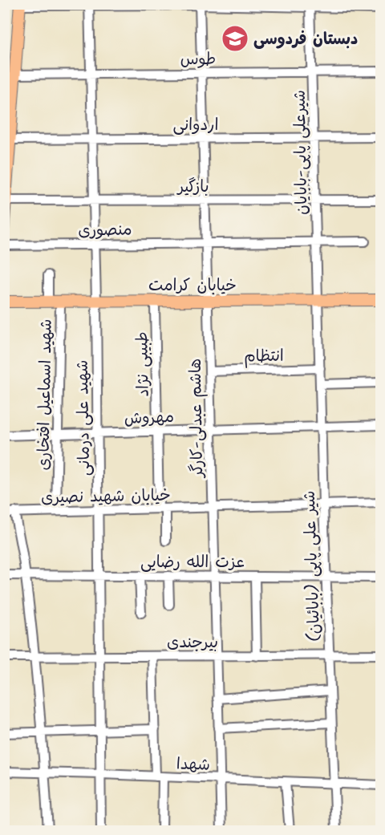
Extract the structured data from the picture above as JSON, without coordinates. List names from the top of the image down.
{
  "streets": {
    "main road": ["خیابان کرامت"],
    "street": [
      "طوس",
      "اردوانی",
      "شیرعلی پاپی-بابایان",
      "بازگیر",
      "منصوری",
      "انتظام",
      "طبیبی نژاد",
      "شهید اسماعیل افتخاری",
      "مهروش",
      "شهید علی درمانی",
      "هاشم عبدلی-کارگر",
      "خیابان شهید نصیری",
      "عزت الله رضایی",
      "شیر علی پاپی (بابائیان)",
      "بیرجندی",
      "شهدا"
    ]
  },
  "crossings": [
    ["طوس", "شیرعلی پاپی-بابایان"],
    ["طوس", "شهید علی درمانی"],
    ["طوس", "هاشم عبدلی-کارگر"],
    ["اردوانی", "شیرعلی پاپی-بابایان"],
    ["اردوانی", "شهید علی درمانی"],
    ["اردوانی", "هاشم عبدلی-کارگر"],
    ["شیرعلی پاپی-بابایان", "بازگیر"],
    ["شیرعلی پاپی-بابایان", "منصوری"],
    ["شیرعلی پاپی-بابایان", "خیابان کرامت"],
    ["شیرعلی پاپی-بابایان", "شیر علی پاپی (بابائیان)"],
    ["بازگیر", "شهید علی درمانی"],
    ["بازگیر", "هاشم عبدلی-کارگر"],
    ["منصوری", "شهید علی درمانی"],
    ["منصوری", "هاشم عبدلی-کارگر"],
    ["خیابان کرامت", "طبیبی نژاد"],
    ["خیابان کرامت", "شهید اسماعیل افتخاری"],
    ["خیابان کرامت", "شهید علی درمانی"],
    ["خیابان کرامت", "هاشم عبدلی-کارگر"],
    ["خیابان کرامت", "شیر علی پاپی (بابائیان)"],
    ["انتظام", "هاشم عبدلی-کارگر"],
    ["انتظام", "شیر علی پاپی (بابائیان)"],
    ["طبیبی نژاد", "مهروش"],
    ["طبیبی نژاد", "خیابان شهید نصیری"],
    ["شهید اسماعیل افتخاری", "مهروش"],
    ["شهید اسماعیل افتخاری", "خیابان شهید نصیری"],
    ["مهروش", "شهید علی درمانی"],
    ["مهروش", "هاشم عبدلی-کارگر"],
    ["مهروش", "شیر علی پاپی (بابائیان)"],
    ["شهید علی درمانی", "خیابان شهید نصیری"],
    ["شهید علی درمانی", "عزت الله رضایی"],
    ["شهید علی درمانی", "بیرجندی"],
    ["شهید علی درمانی", "شهدا"],
    ["هاشم عبدلی-کارگر", "خیابان شهید نصیری"],
    ["هاشم عبدلی-کارگر", "عزت الله رضایی"],
    ["هاشم عبدلی-کارگر", "بیرجندی"],
    ["هاشم عبدلی-کارگر", "شهدا"],
    ["خیابان شهید نصیری", "شیر علی پاپی (بابائیان)"],
    ["عزت الله رضایی", "شیر علی پاپی (بابائیان)"],
    ["شیر علی پاپی (بابائیان)", "بیرجندی"],
    ["شیر علی پاپی (بابائیان)", "شهدا"]
  ],
  "places": {
    "school or university": ["دبستان فردوسی"]
  }
}
